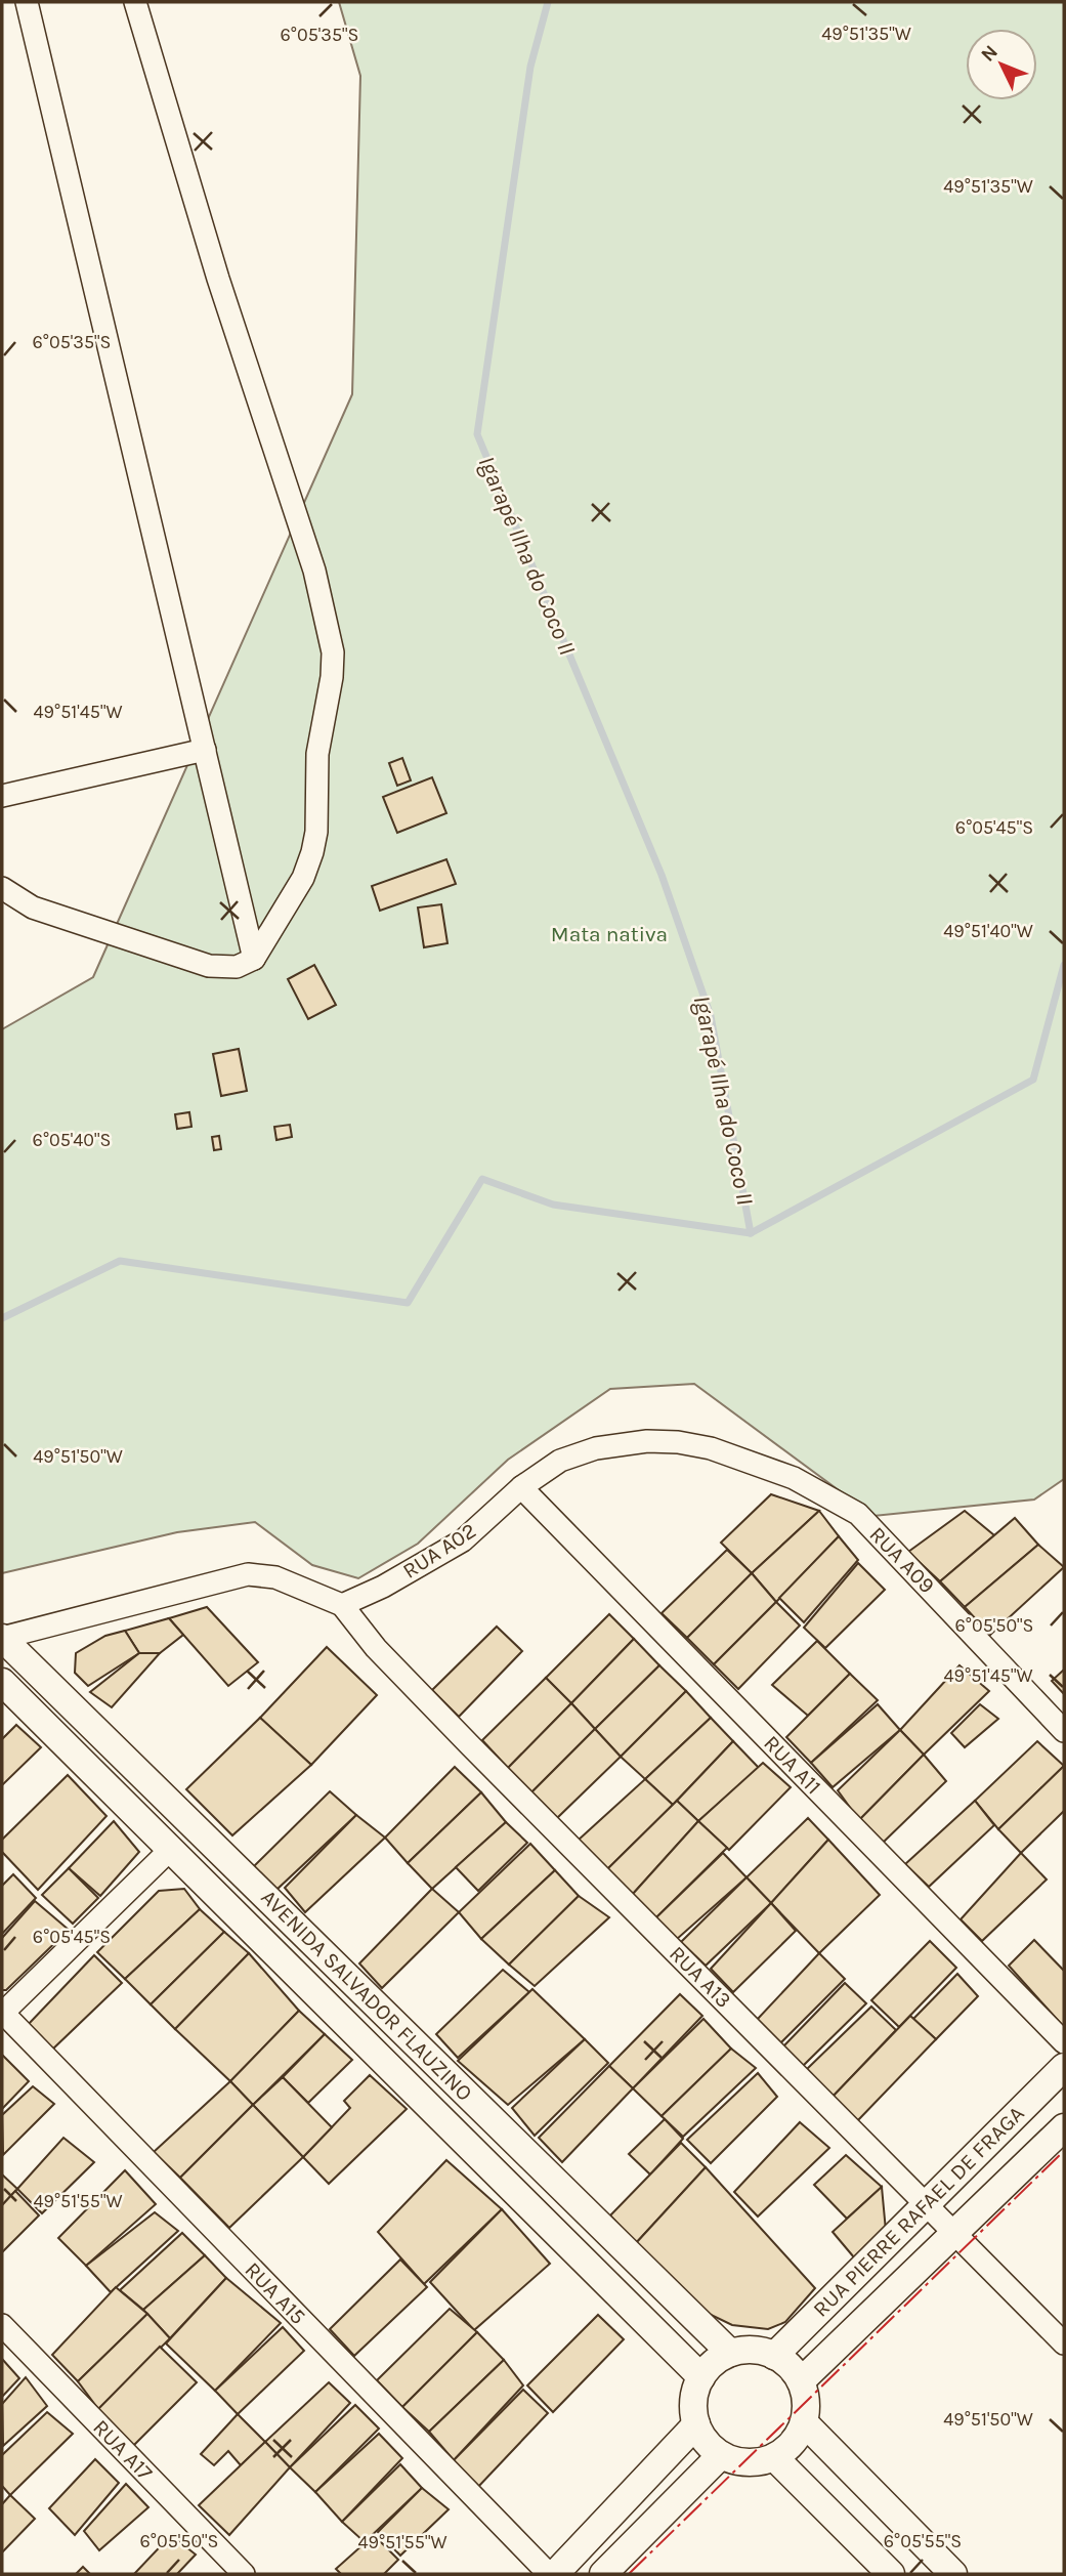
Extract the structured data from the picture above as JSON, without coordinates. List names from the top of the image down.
{
  "streets": {
    "street": [
      "RUA A02",
      "RUA A09",
      "RUA A11",
      "RUA A13",
      "AVENIDA SALVADOR FLAUZINO",
      "RUA PIERRE RAFAEL DE FRAGA",
      "RUA A15",
      "RUA A17"
    ]
  },
  "crossings": [
    ["RUA A02", "RUA A09"],
    ["RUA A02", "RUA A11"],
    ["RUA A02", "RUA A13"],
    ["RUA A13", "RUA PIERRE RAFAEL DE FRAGA"],
    ["AVENIDA SALVADOR FLAUZINO", "RUA PIERRE RAFAEL DE FRAGA"]
  ],
  "water": ["Igarapé Ilha do Coco II"],
  "parks": ["Mata nativa"],
  "north": "top left",
  "coordinates": [
    "49°51'35\"W",
    "6°05'35\"S",
    "49°51'45\"W",
    "6°05'45\"S",
    "49°51'40\"W",
    "6°05'40\"S",
    "49°51'50\"W",
    "6°05'50\"S",
    "49°51'55\"W",
    "6°05'55\"S"
  ]
}
